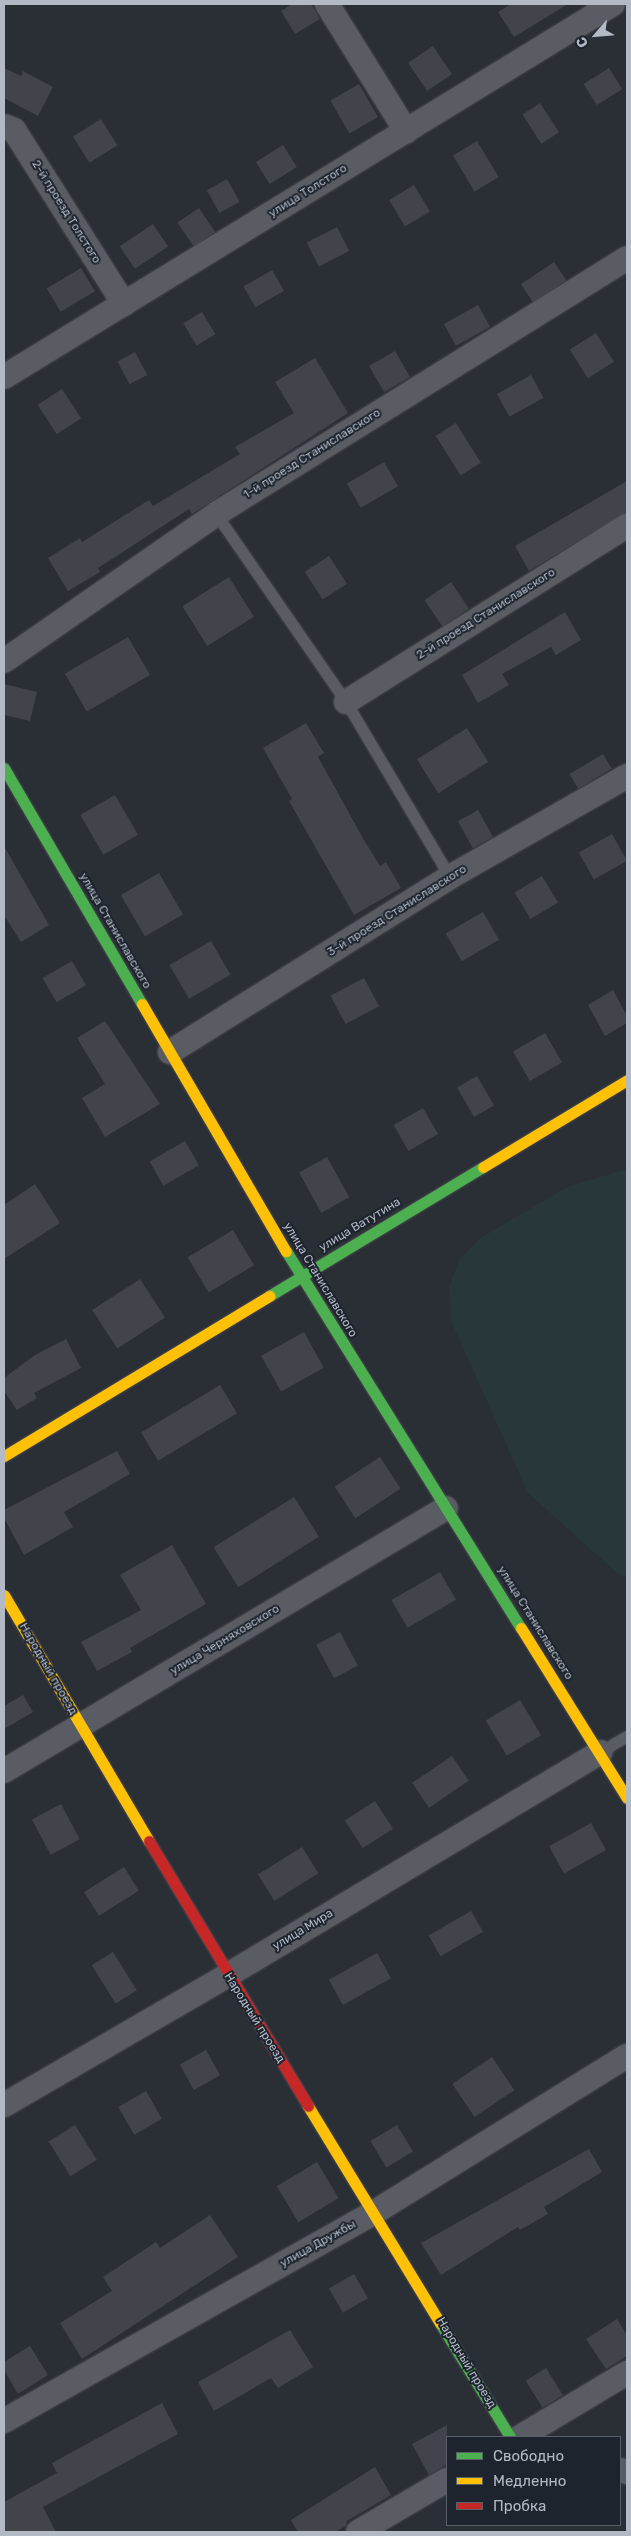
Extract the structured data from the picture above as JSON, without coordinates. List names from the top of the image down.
{
  "streets": {
    "street": [
      "улица Толстого",
      "2-й проезд Толстого",
      "1-й проезд Станиславского",
      "2-й проезд Станиславского",
      "3-й проезд Станиславского",
      "улица Станиславского",
      "улица Ватутина",
      "улица Черняховского",
      "Народный проезд",
      "улица Мира",
      "улица Дружбы"
    ]
  },
  "crossings": [
    ["улица Толстого", "2-й проезд Толстого"],
    ["3-й проезд Станиславского", "улица Станиславского"],
    ["улица Станиславского", "улица Ватутина"],
    ["улица Станиславского", "улица Черняховского"],
    ["улица Станиславского", "улица Мира"],
    ["улица Черняховского", "Народный проезд"],
    ["Народный проезд", "улица Мира"],
    ["Народный проезд", "улица Дружбы"]
  ],
  "legend": ["Свободно", "Медленно", "Пробка"],
  "north": "bottom left"
}
